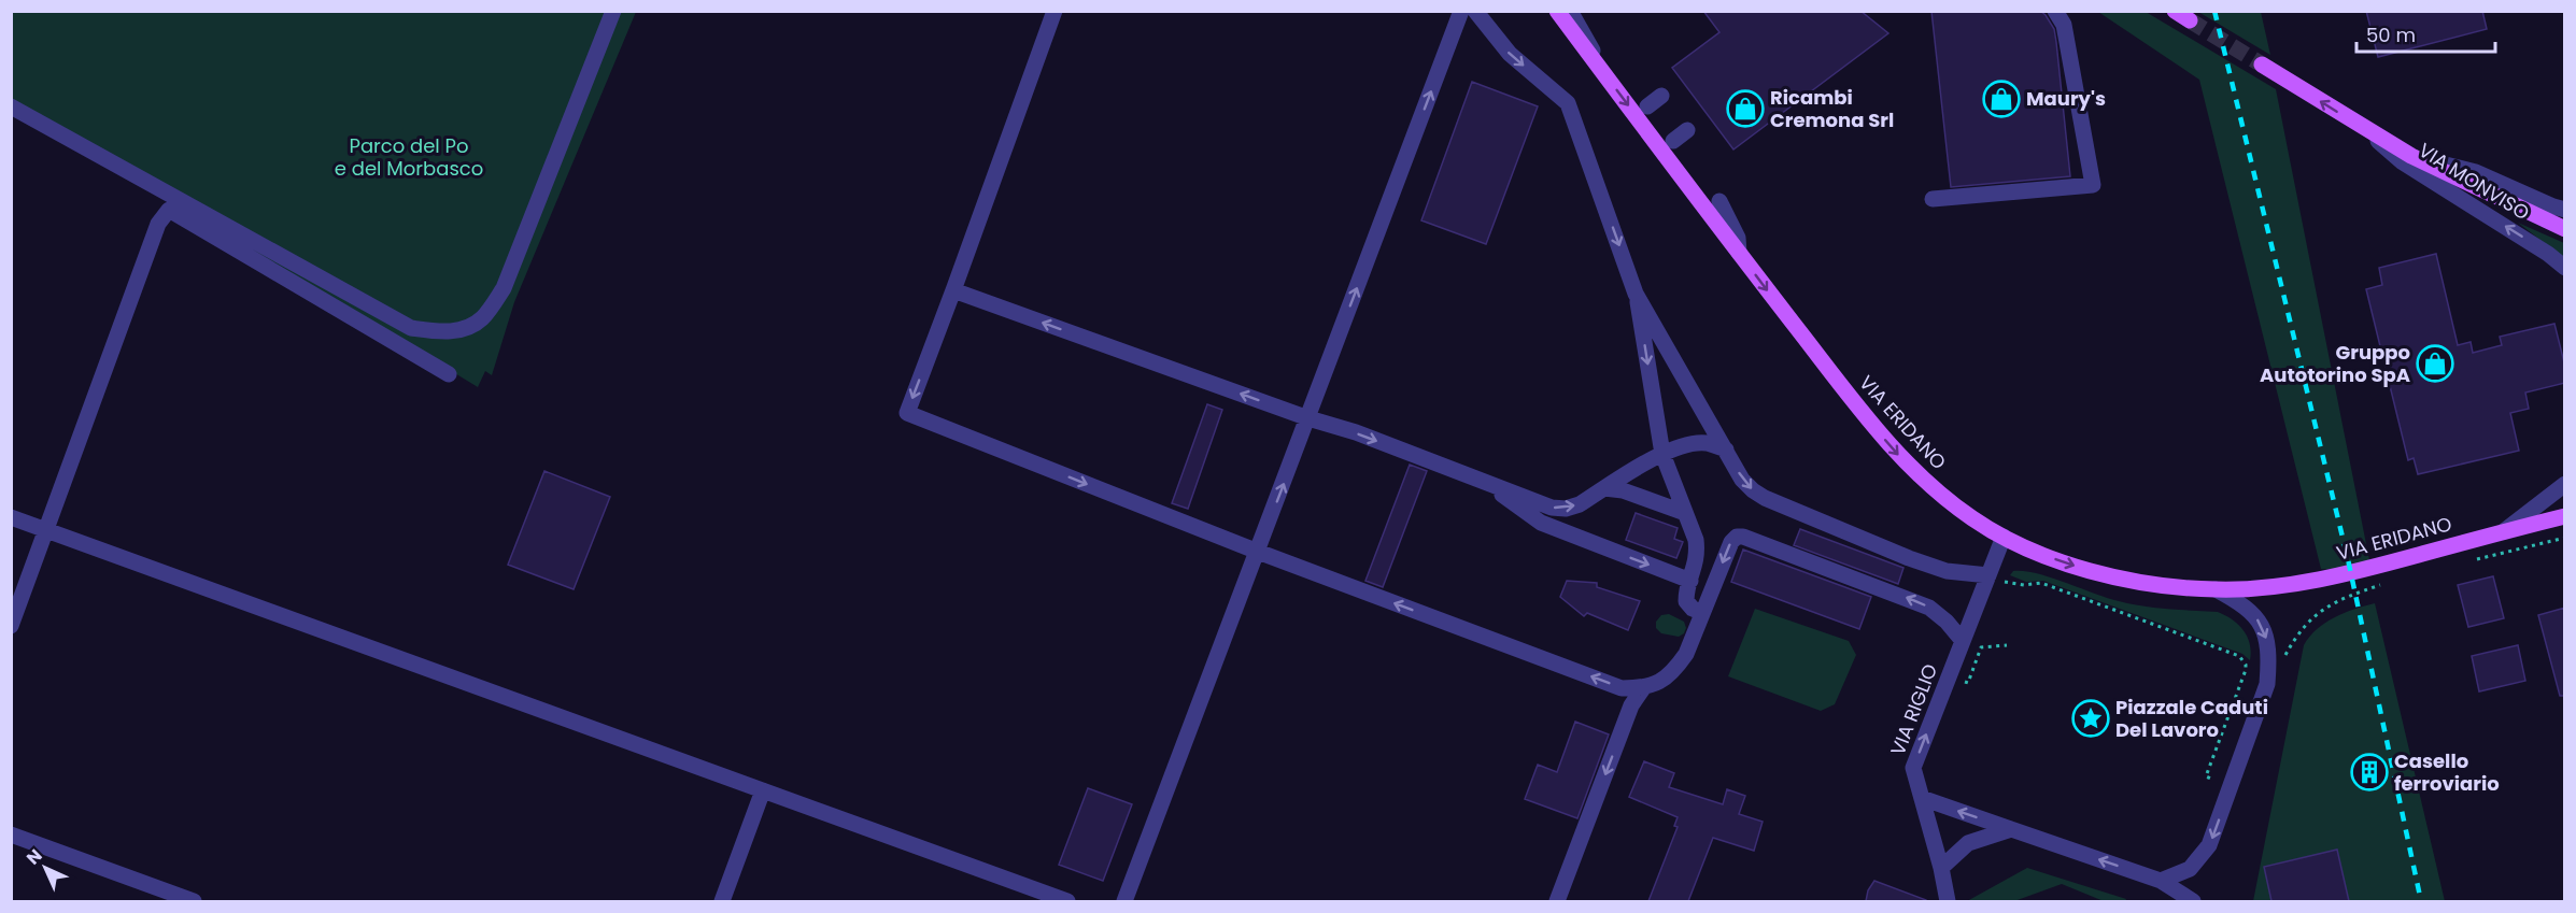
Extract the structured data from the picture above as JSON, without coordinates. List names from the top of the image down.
{
  "streets": {
    "main road": ["VIA MONVISO", "VIA ERIDANO"],
    "street": ["VIA RIGLIO"]
  },
  "crossings": [
    ["VIA ERIDANO", "VIA RIGLIO"]
  ],
  "one_way": ["VIA ERIDANO"],
  "parks": ["Parco del Po e del Morbasco"],
  "places": {
    "shop": ["Maury's", "Ricambi Cremona Srl", "Gruppo Autotorino SpA"],
    "place": ["Piazzale Caduti Del Lavoro"],
    "building": ["Casello ferroviario"]
  },
  "scale_bar": "50 m",
  "north": "top left"
}
